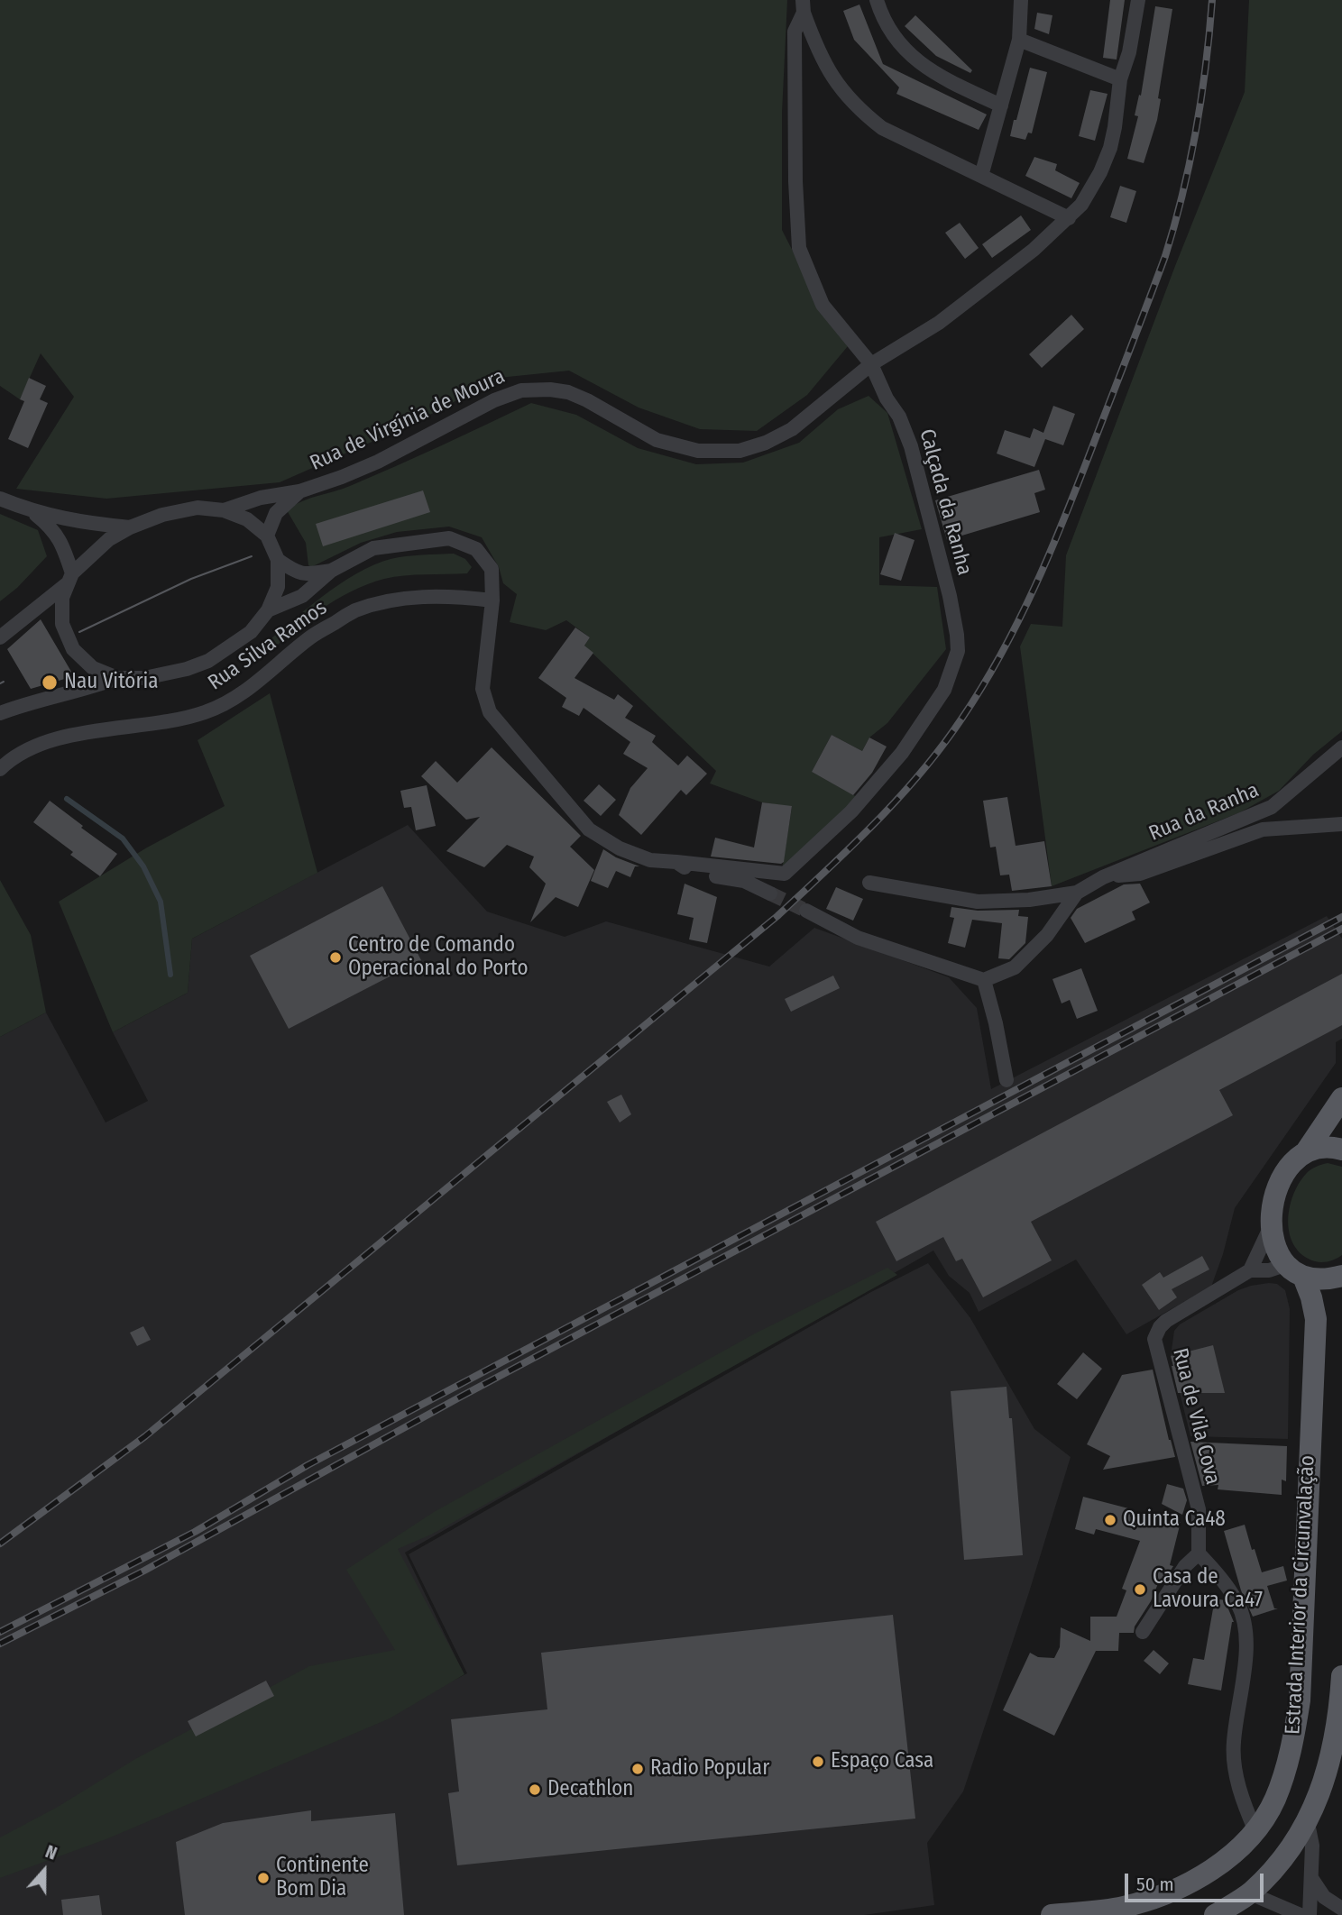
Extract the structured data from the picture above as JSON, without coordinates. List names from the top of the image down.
{
  "streets": {
    "main road": ["Estrada Interior da Circunvalação"],
    "street": [
      "Rua de Virgínia de Moura",
      "Calçada da Ranha",
      "Rua Silva Ramos",
      "Rua da Ranha",
      "Rua de Vila Cova"
    ]
  },
  "crossings": [
    ["Rua de Virgínia de Moura", "Calçada da Ranha"],
    ["Calçada da Ranha", "Rua Silva Ramos"],
    ["Rua de Vila Cova", "Estrada Interior da Circunvalação"]
  ],
  "places": [
    "Nau Vitória",
    "Centro de Comando Operacional do Porto",
    "Quinta Ca48",
    "Casa de Lavoura Ca47",
    "Espaço Casa",
    "Radio Popular",
    "Decathlon",
    "Continente Bom Dia"
  ],
  "scale_bar": "50 m",
  "north": "top"
}
